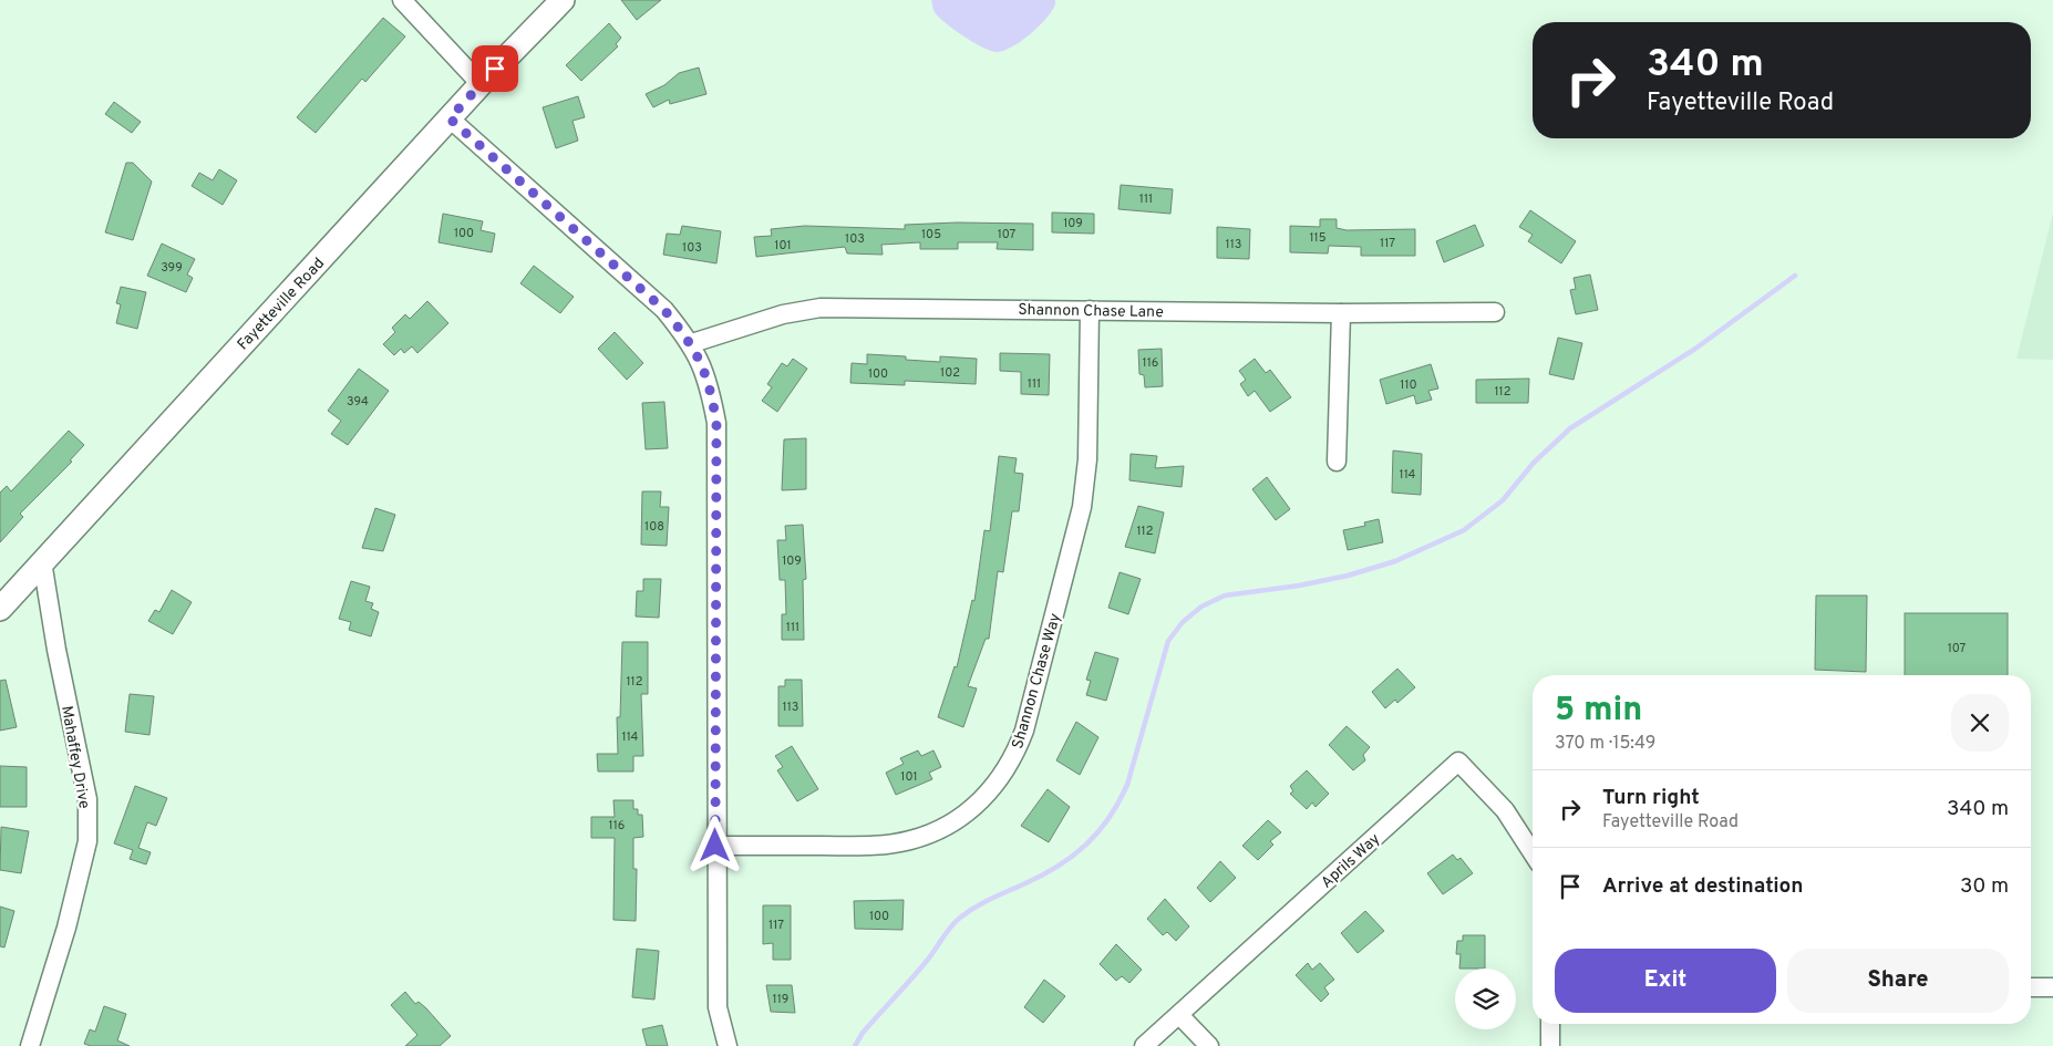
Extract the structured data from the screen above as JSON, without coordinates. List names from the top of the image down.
{
  "streets": {
    "street": [
      "Fayetteville Road",
      "Shannon Chase Lane",
      "Shannon Chase Way",
      "Mahaffey Drive",
      "Aprils Way"
    ]
  },
  "crossings": [
    ["Fayetteville Road", "Mahaffey Drive"],
    ["Shannon Chase Lane", "Shannon Chase Way"]
  ],
  "house_numbers": [
    "111",
    "109",
    "100",
    "105",
    "107",
    "115",
    "103",
    "117",
    "113",
    "101",
    "103",
    "399",
    "116",
    "102",
    "100",
    "111",
    "110",
    "112",
    "394",
    "114",
    "108",
    "112",
    "109",
    "111",
    "107",
    "112",
    "113",
    "114",
    "101",
    "116",
    "100",
    "117",
    "119"
  ],
  "page": {
    "turn": ["340 m", "Fayetteville Road"],
    "heading": ["5 min", "370 m · 15:49"],
    "list": [
      {
        "name": "Turn right",
        "note": "Fayetteville Road",
        "value": "340 m"
      },
      {
        "name": "Arrive at destination",
        "value": "30 m"
      }
    ],
    "buttons": ["Exit", "Share"]
  }
}
